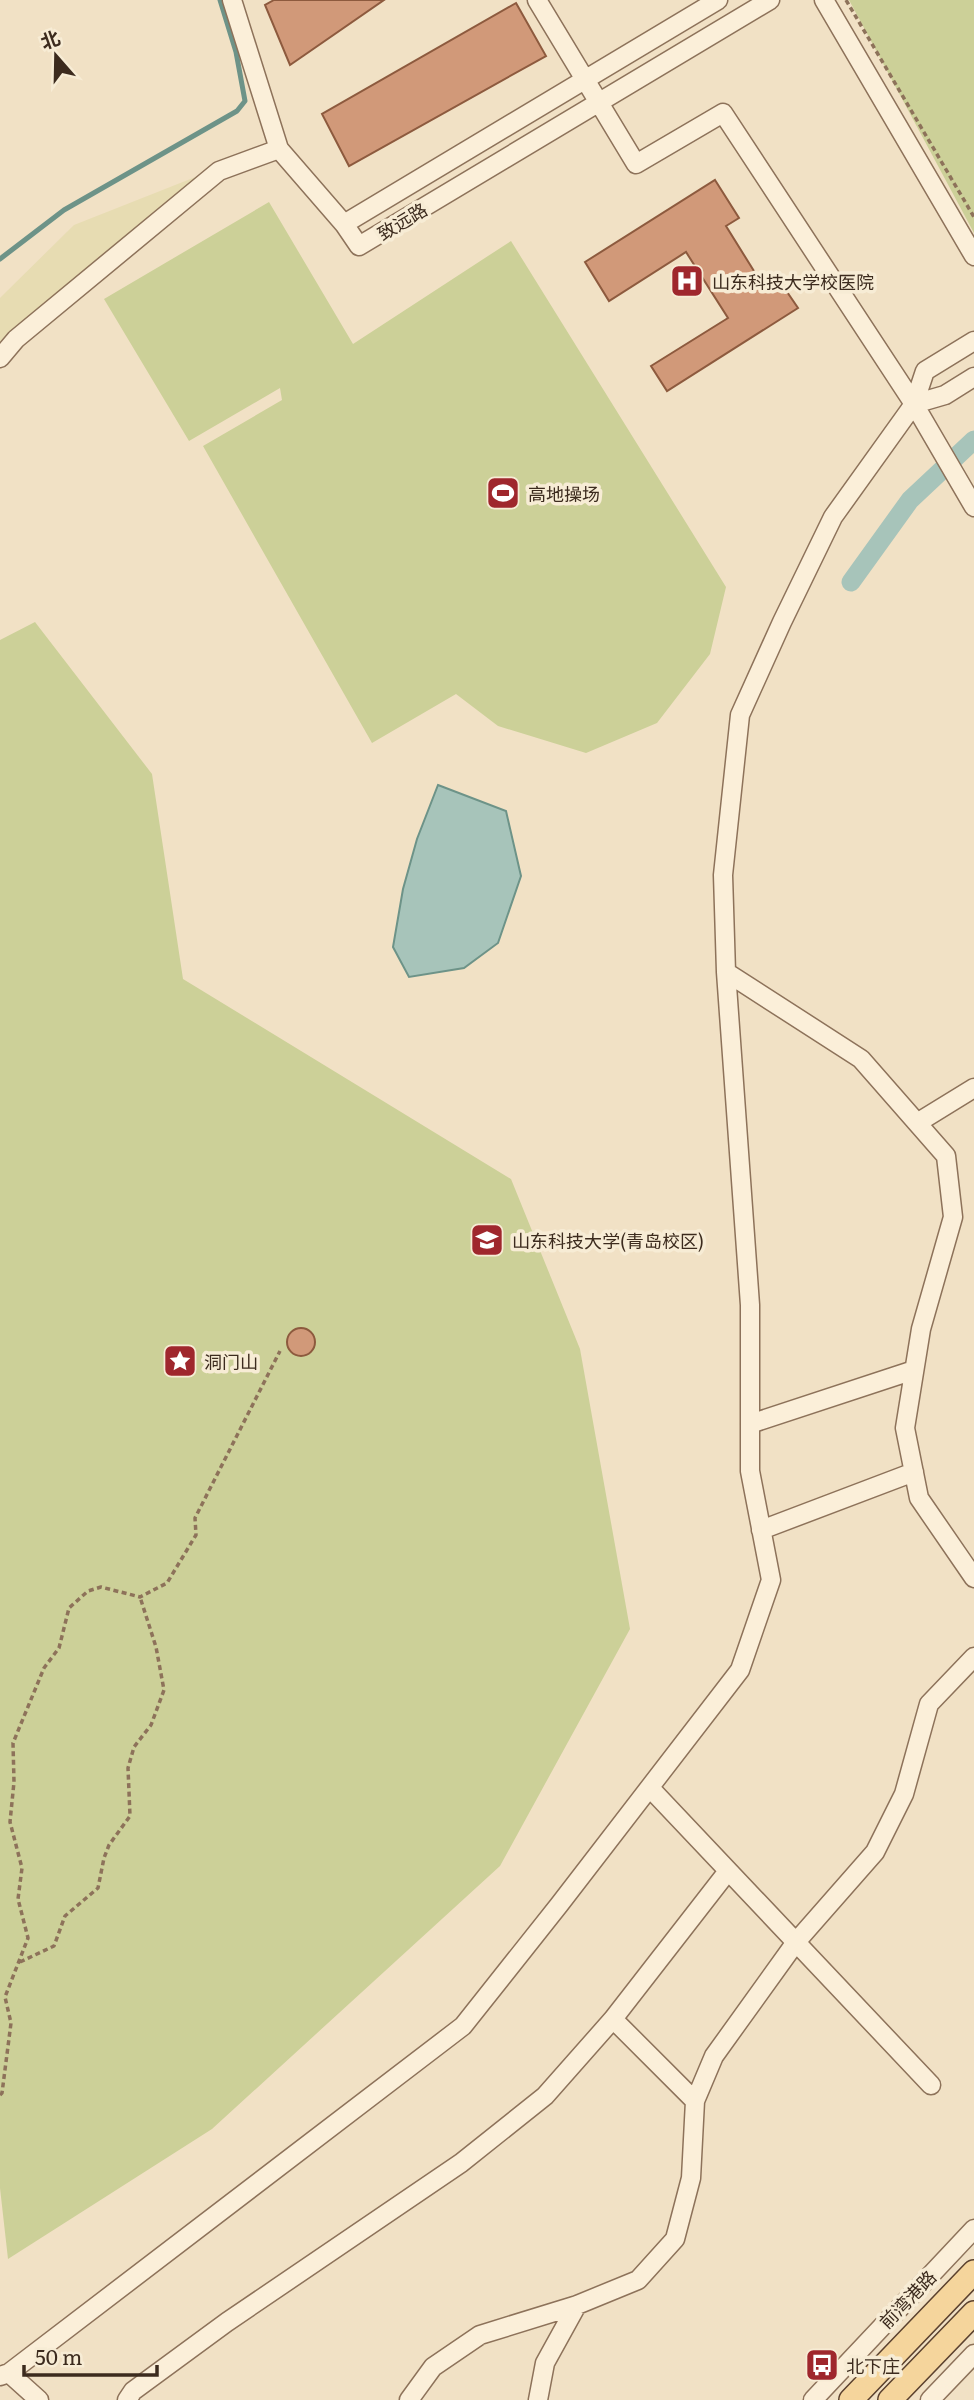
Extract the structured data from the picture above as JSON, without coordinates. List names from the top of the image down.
{
  "streets": {
    "main road": ["前湾港路"],
    "street": ["致远路"]
  },
  "places": {
    "hospital": ["山东科技大学校医院"],
    "sports": ["高地操场"],
    "school or university": ["山东科技大学(青岛校区)"],
    "place": ["洞门山"],
    "bus stop": ["北下庄"]
  },
  "scale_bar": "50 m",
  "north": "top"
}
